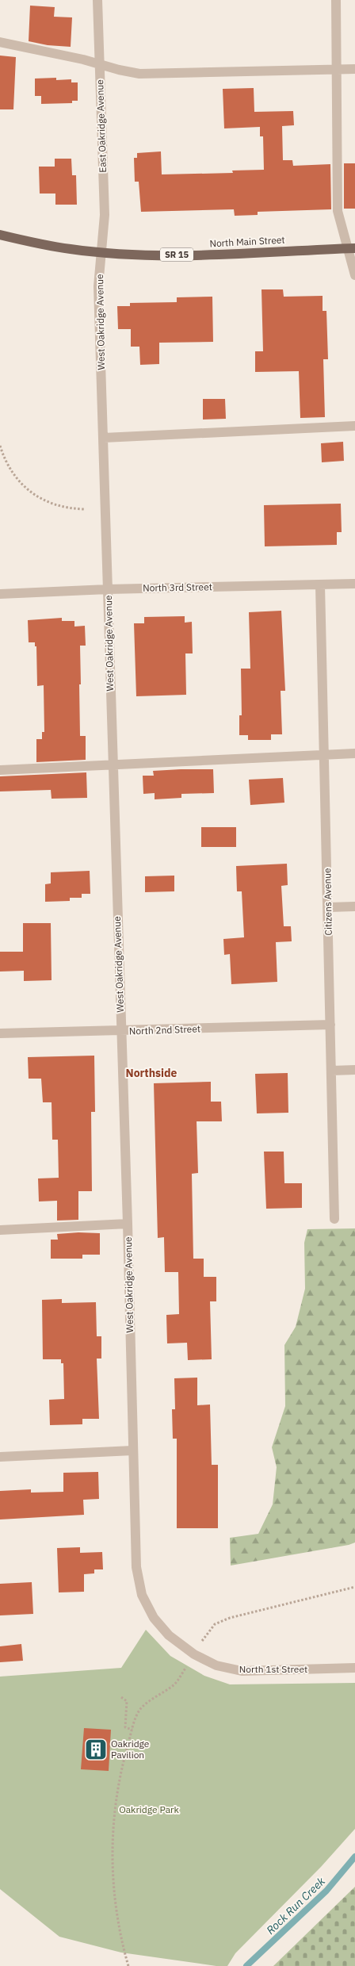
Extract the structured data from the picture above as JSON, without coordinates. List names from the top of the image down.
{
  "streets": {
    "main road": ["North Main Street", "SR 15"],
    "street": [
      "East Oakridge Avenue",
      "West Oakridge Avenue",
      "North 3rd Street",
      "Citizens Avenue",
      "North 2nd Street",
      "North 1st Street"
    ]
  },
  "crossings": [
    ["East Oakridge Avenue", "North Main Street"],
    ["East Oakridge Avenue", "West Oakridge Avenue"],
    ["North Main Street", "West Oakridge Avenue"],
    ["West Oakridge Avenue", "North 3rd Street"],
    ["West Oakridge Avenue", "North 2nd Street"],
    ["West Oakridge Avenue", "North 1st Street"],
    ["North 3rd Street", "Citizens Avenue"],
    ["Citizens Avenue", "North 2nd Street"]
  ],
  "districts": ["Northside"],
  "water": ["Rock Run Creek"],
  "parks": ["Oakridge Park"],
  "places": {
    "building": ["Oakridge Pavilion"]
  }
}
